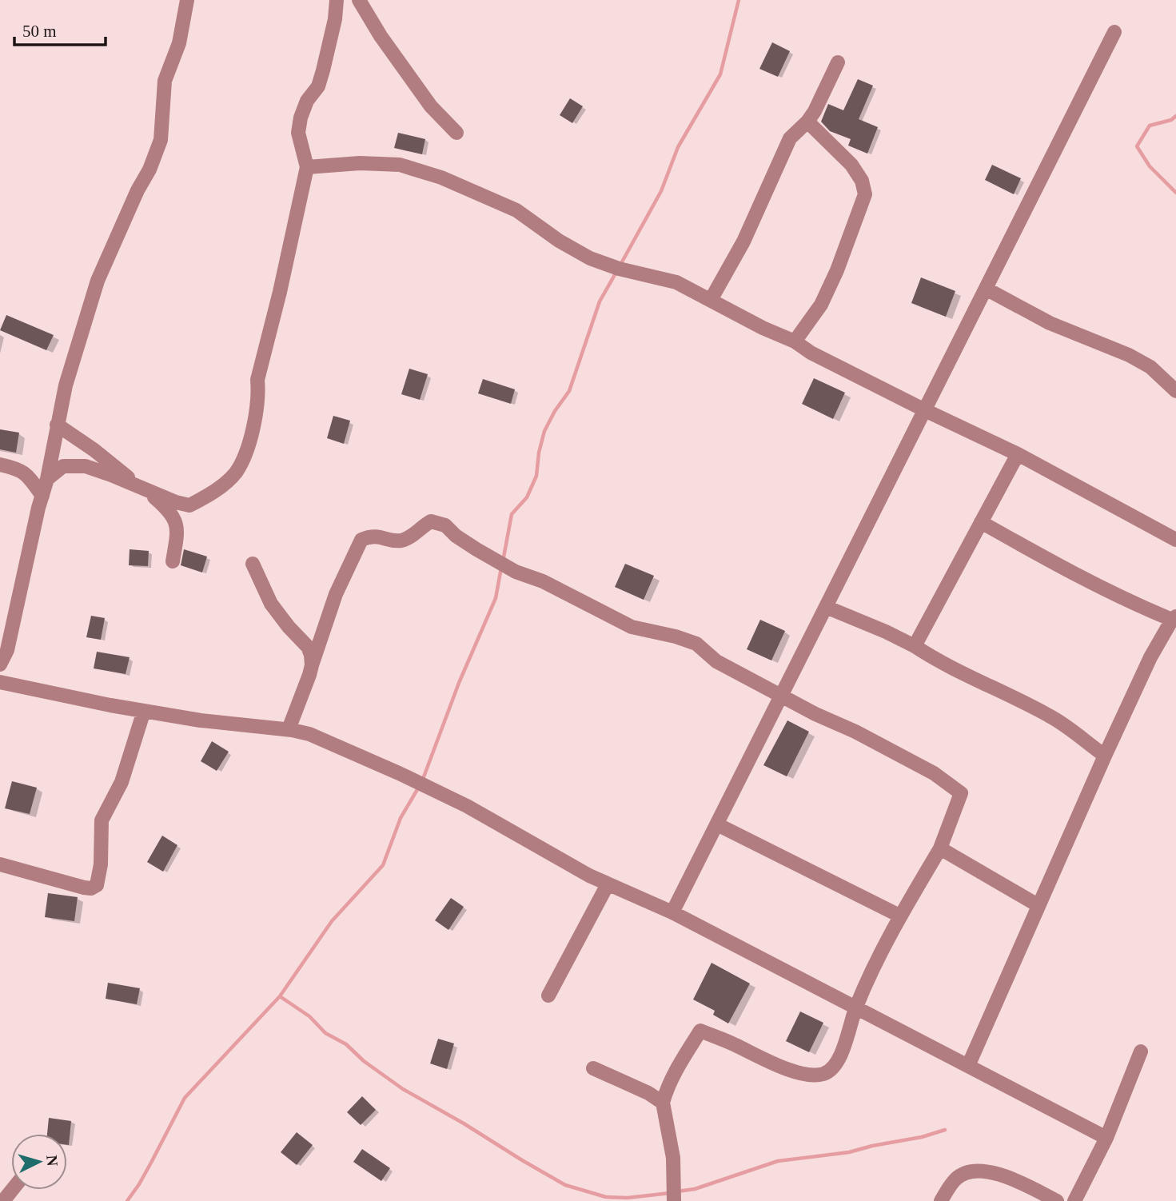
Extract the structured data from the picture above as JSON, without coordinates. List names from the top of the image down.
{
  "scale_bar": "50 m",
  "north": "right"
}
